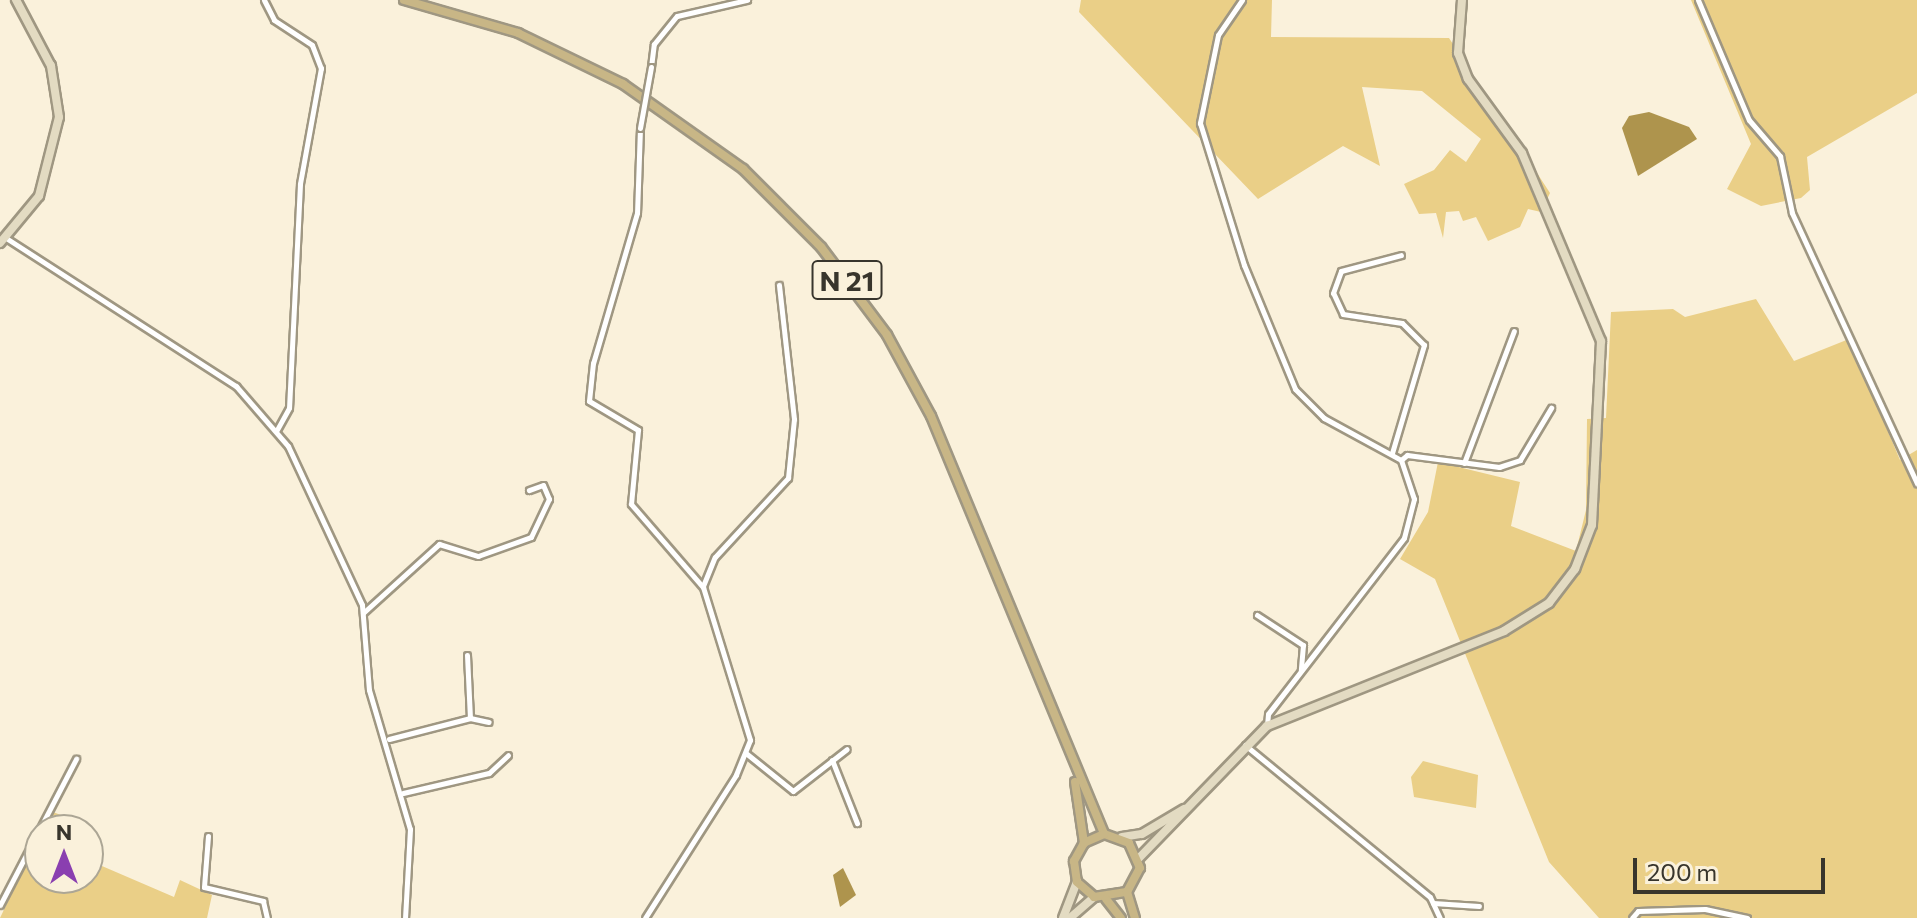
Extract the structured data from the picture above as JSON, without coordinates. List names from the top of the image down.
{
  "streets": {
    "main road": ["N 21"]
  },
  "scale_bar": "200 m",
  "north": "top"
}
